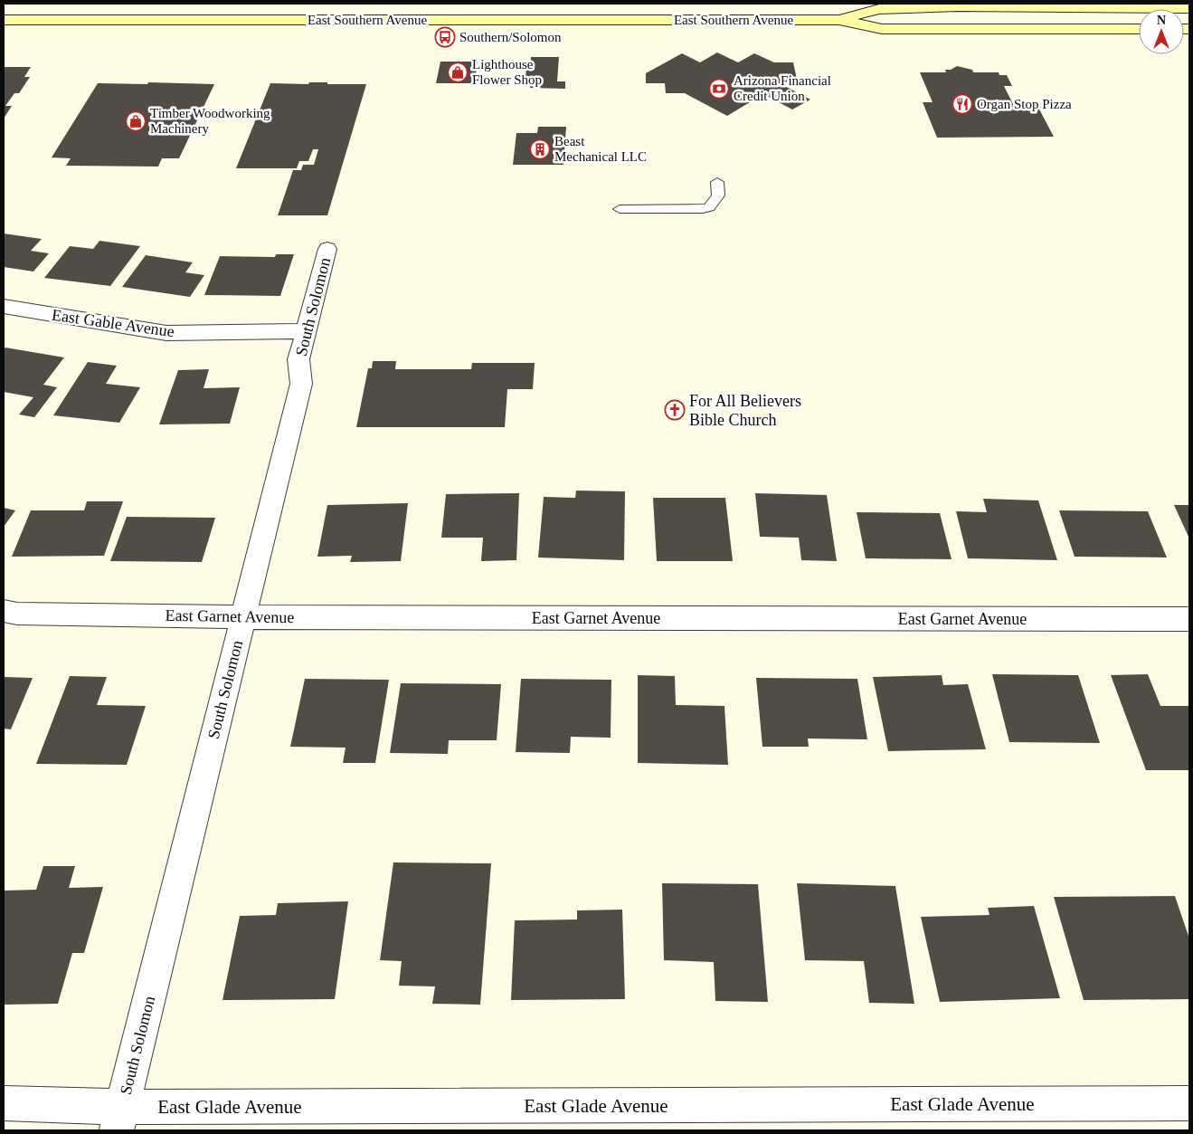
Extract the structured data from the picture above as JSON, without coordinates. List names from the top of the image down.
{
  "streets": {
    "main road": ["East Southern Avenue"],
    "street": [
      "South Solomon",
      "East Gable Avenue",
      "East Garnet Avenue",
      "East Glade Avenue"
    ]
  },
  "crossings": [
    ["South Solomon", "East Gable Avenue"],
    ["South Solomon", "East Garnet Avenue"],
    ["South Solomon", "East Glade Avenue"]
  ],
  "places": {
    "bus stop": ["Southern/Solomon"],
    "shop": ["Lighthouse Flower Shop", "Timber Woodworking Machinery"],
    "bank": ["Arizona Financial Credit Union"],
    "restaurant": ["Organ Stop Pizza"],
    "building": ["Beast Mechanical LLC"],
    "church": ["For All Believers Bible Church"]
  },
  "north": "top"
}
